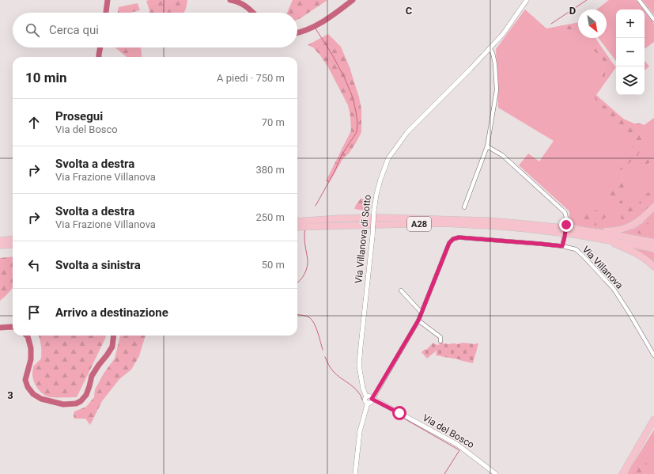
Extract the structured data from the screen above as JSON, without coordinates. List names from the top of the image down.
{
  "streets": {
    "highway": ["A28"],
    "street": ["Via Villanova di Sotto", "Via Villanova", "Via del Bosco"]
  },
  "crossings": [
    ["Via Villanova di Sotto", "Via del Bosco"]
  ],
  "north": "bottom right",
  "page": {
    "map_buttons": ["+", "−"],
    "search": "Cerca qui",
    "heading": ["10 min", "A piedi · 750 m"],
    "list": [
      ["Prosegui", "Via del Bosco", "70 m"],
      ["Svolta a destra", "Via Frazione Villanova", "380 m"],
      ["Svolta a destra", "Via Frazione Villanova", "250 m"],
      ["Svolta a sinistra", "50 m"],
      "Arrivo a destinazione"
    ]
  },
  "grid": {
    "columns": ["C", "D"],
    "rows": ["3"]
  }
}
